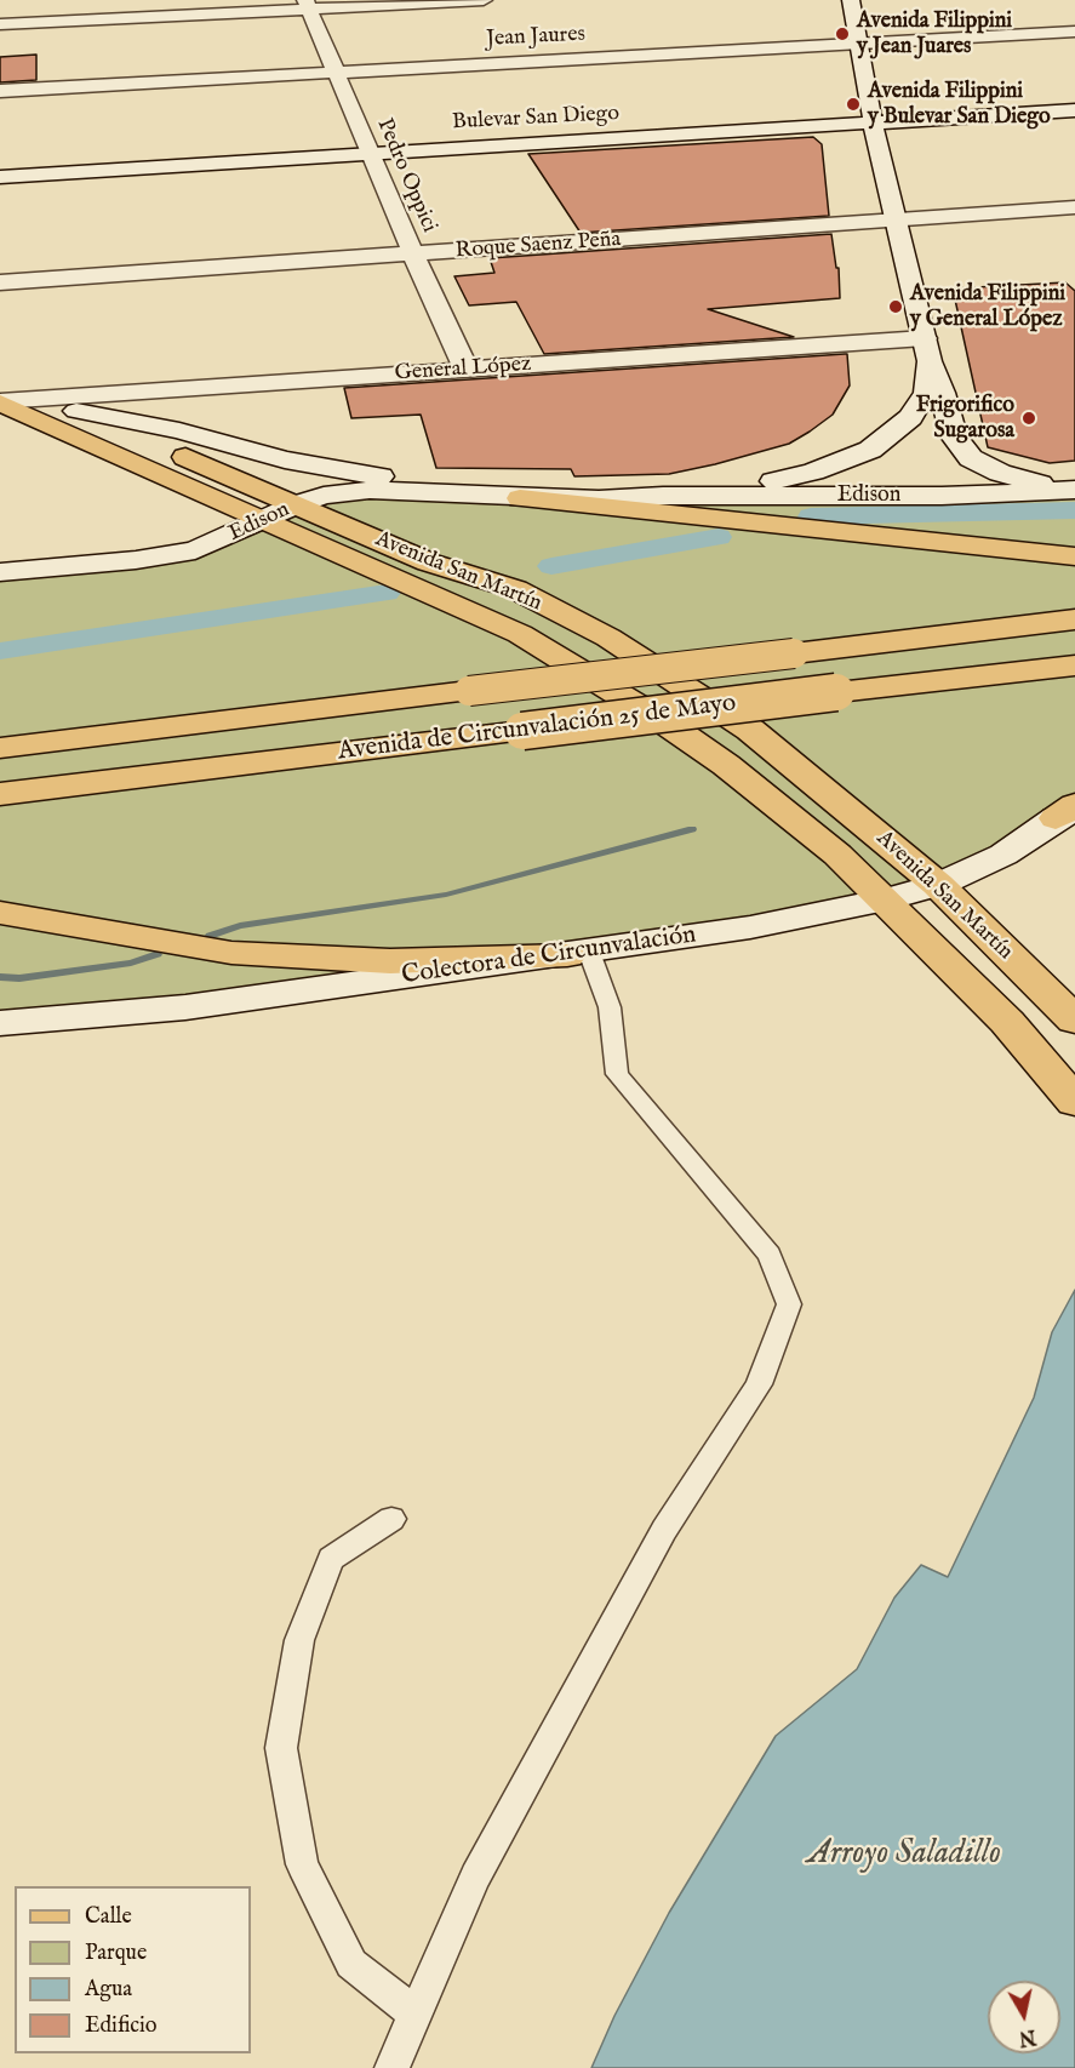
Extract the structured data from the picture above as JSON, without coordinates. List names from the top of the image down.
{
  "streets": {
    "main road": ["Avenida San Martín", "Avenida de Circunvalación 25 de Mayo"],
    "street": [
      "Jean Jaures",
      "Bulevar San Diego",
      "Pedro Oppici",
      "Roque Saenz Peña",
      "General López",
      "Edison",
      "Colectora de Circunvalación"
    ]
  },
  "crossings": [
    ["Jean Jaures", "Pedro Oppici"],
    ["Bulevar San Diego", "Pedro Oppici"],
    ["Pedro Oppici", "Roque Saenz Peña"],
    ["Pedro Oppici", "General López"],
    ["General López", "Avenida San Martín"],
    ["Edison", "Avenida San Martín"],
    ["Avenida San Martín", "Colectora de Circunvalación"]
  ],
  "water": ["Arroyo Saladillo"],
  "places": [
    "Avenida Filippini y Jean Juares",
    "Avenida Filippini y Bulevar San Diego",
    "Avenida Filippini y General López",
    "Frigorifico Sugarosa"
  ],
  "legend": [
    "Calle",
    "Parque",
    "Agua",
    "Edificio"
  ],
  "north": "bottom"
}
